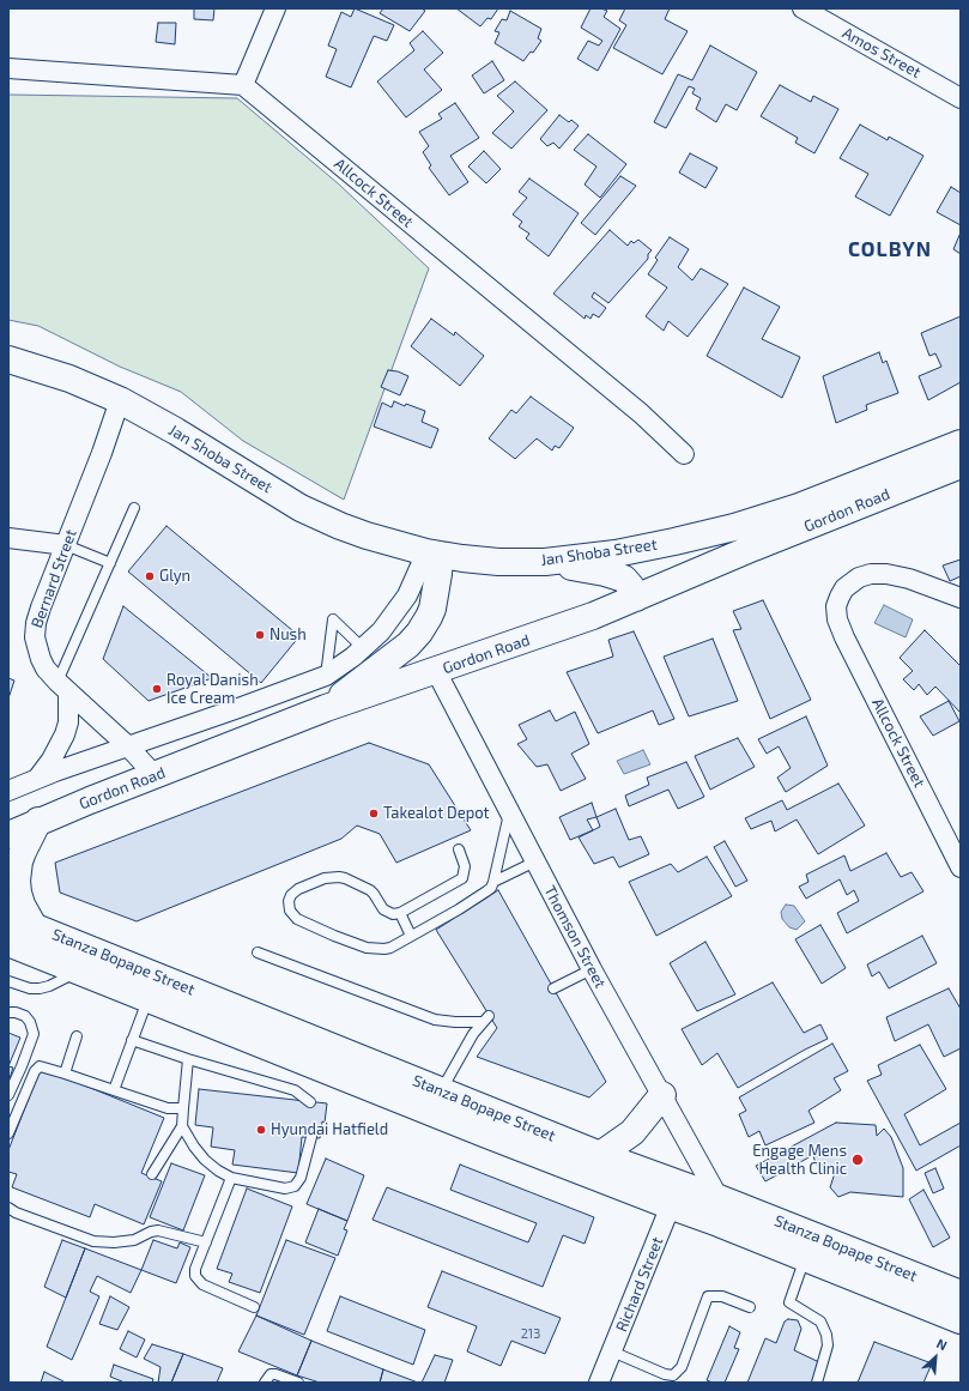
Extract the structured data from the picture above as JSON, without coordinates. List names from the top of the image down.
{
  "streets": {
    "main road": ["Jan Shoba Street", "Gordon Road", "Stanza Bopape Street"],
    "street": [
      "Amos Street",
      "Allcock Street",
      "Bernard Street",
      "Thomson Street",
      "Richard Street"
    ]
  },
  "crossings": [
    ["Jan Shoba Street", "Bernard Street"],
    ["Gordon Road", "Bernard Street"],
    ["Gordon Road", "Thomson Street"],
    ["Thomson Street", "Stanza Bopape Street"],
    ["Stanza Bopape Street", "Richard Street"]
  ],
  "districts": ["COLBYN"],
  "places": [
    "Glyn",
    "Nush",
    "Royal Danish Ice Cream",
    "Takealot Depot",
    "Hyundai Hatfield",
    "Engage Mens Health Clinic"
  ],
  "house_numbers": ["213"],
  "north": "top right"
}
